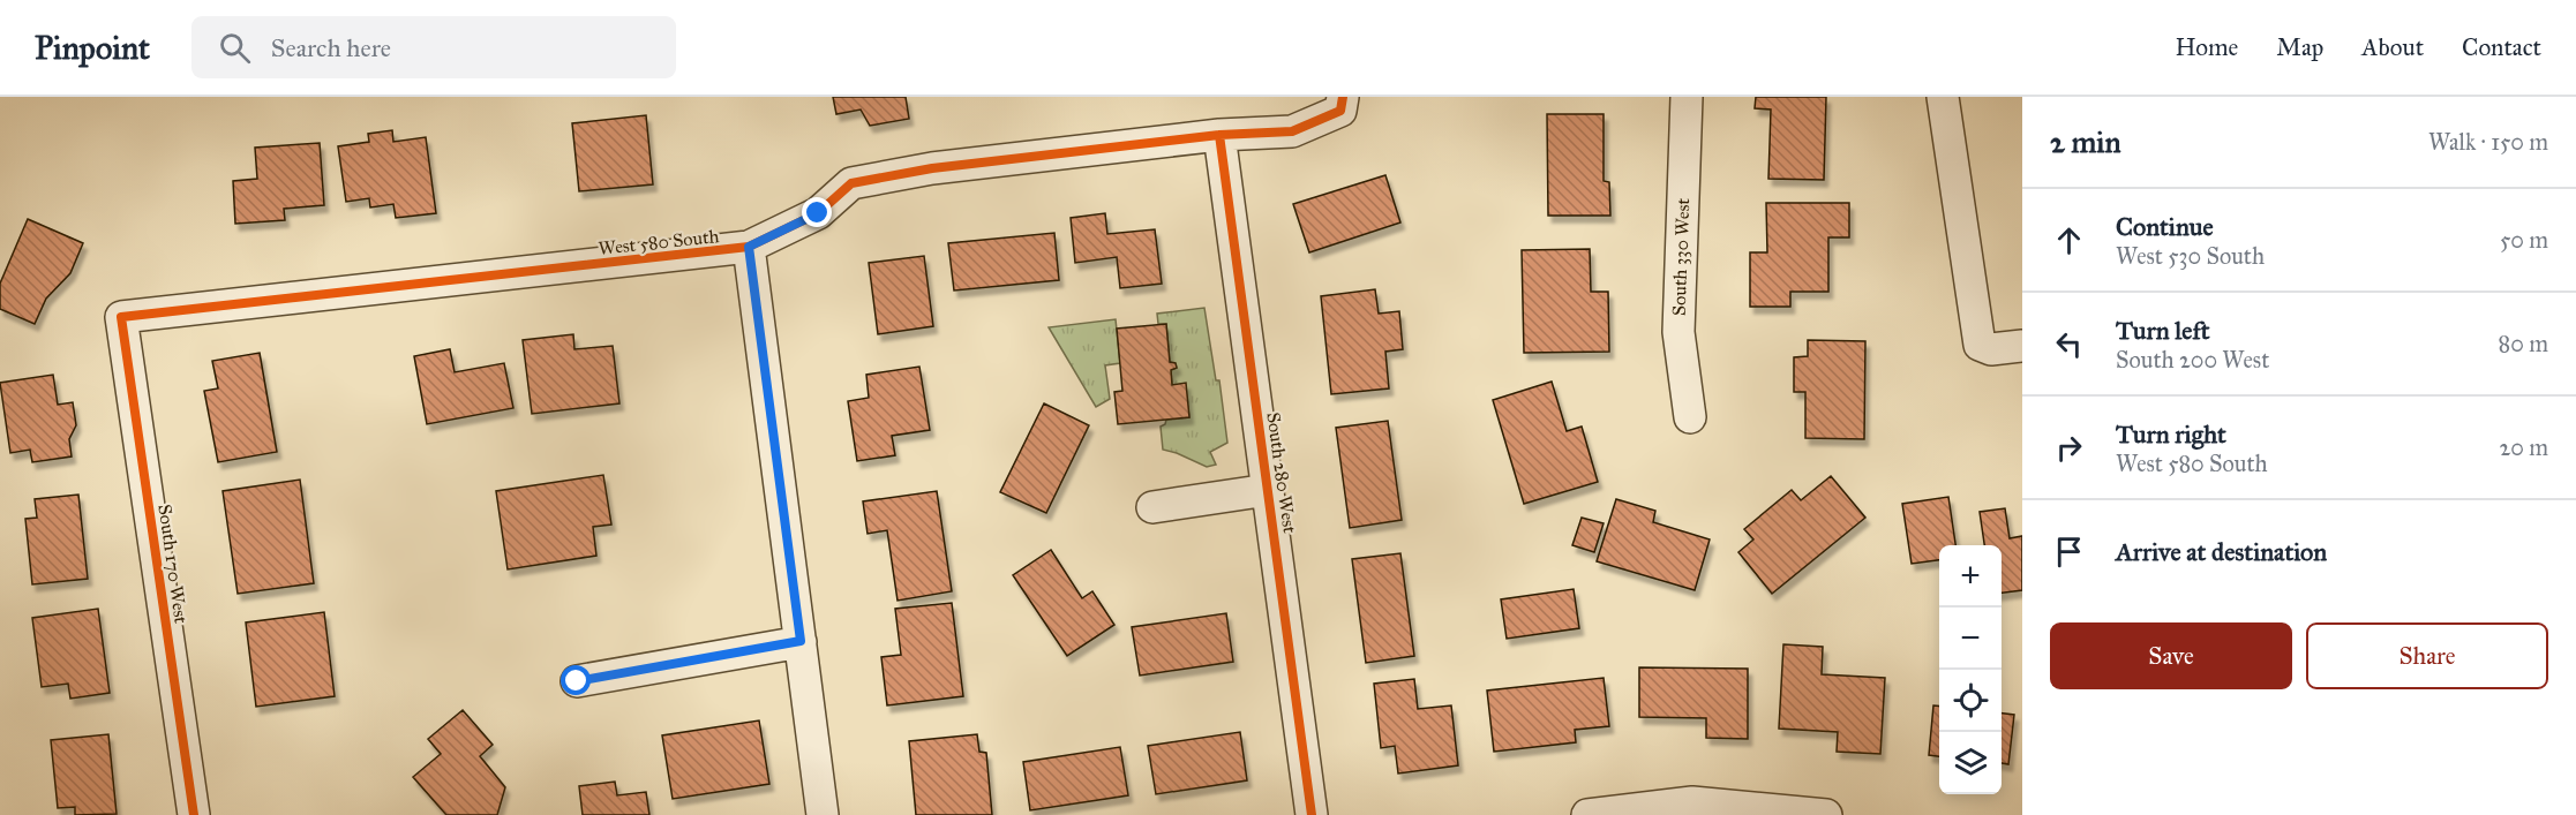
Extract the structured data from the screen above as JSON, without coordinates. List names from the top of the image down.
{
  "streets": {
    "street": [
      "West 580 South",
      "South 330 West",
      "South 280 West",
      "South 170 West"
    ]
  },
  "crossings": [
    ["West 580 South", "South 280 West"],
    ["West 580 South", "South 170 West"]
  ],
  "page": {
    "header": "Pinpoint",
    "search": "Search here",
    "nav": [
      "Home",
      "Map",
      "About",
      "Contact"
    ],
    "heading": ["2 min", "Walk · 150 m"],
    "list": [
      ["Continue", "West 530 South", "50 m"],
      ["Turn left", "South 200 West", "80 m"],
      ["Turn right", "West 580 South", "20 m"],
      "Arrive at destination"
    ],
    "map_buttons": ["+", "−"],
    "buttons": ["Save", "Share"]
  }
}
